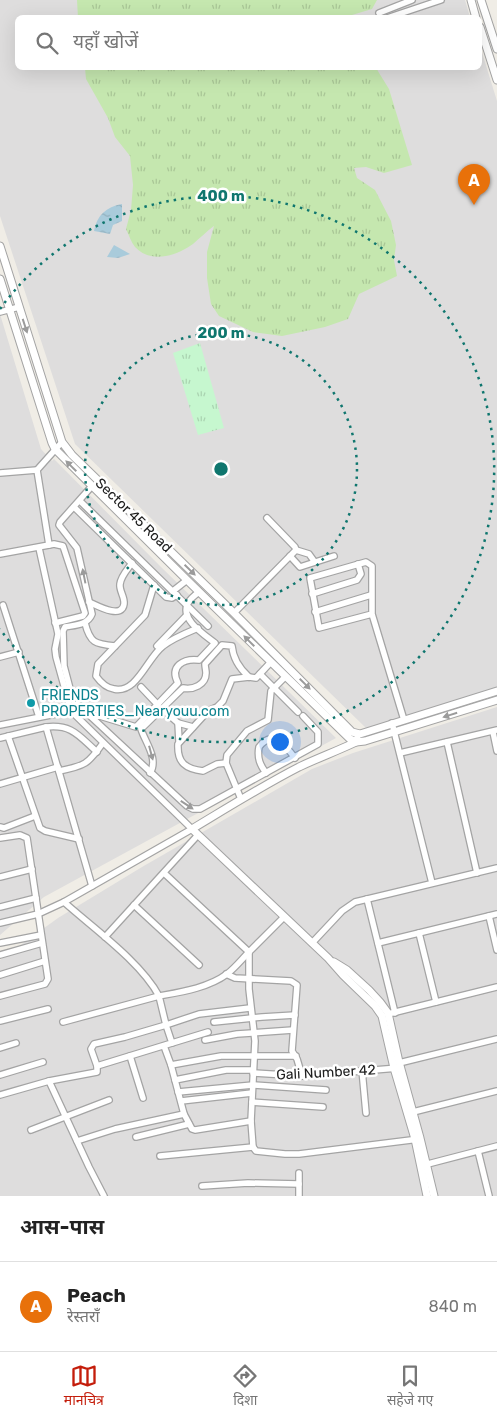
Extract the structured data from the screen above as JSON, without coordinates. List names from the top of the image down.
{
  "streets": {
    "street": ["Sector 45 Road", "Gali Number 42"]
  },
  "places": ["FRIENDS PROPERTIES_Nearyouu.com"],
  "page": {
    "search": "यहाँ खोजें",
    "pins": "A",
    "heading": "आस-पास",
    "list": [
      {
        "mark": "A",
        "name": "Peach",
        "note": "रेस्तराँ",
        "value": "840 m"
      }
    ],
    "nav": ["मानचित्र", "दिशा", "सहेजे गए"]
  },
  "rings": ["400 m", "200 m"]
}
